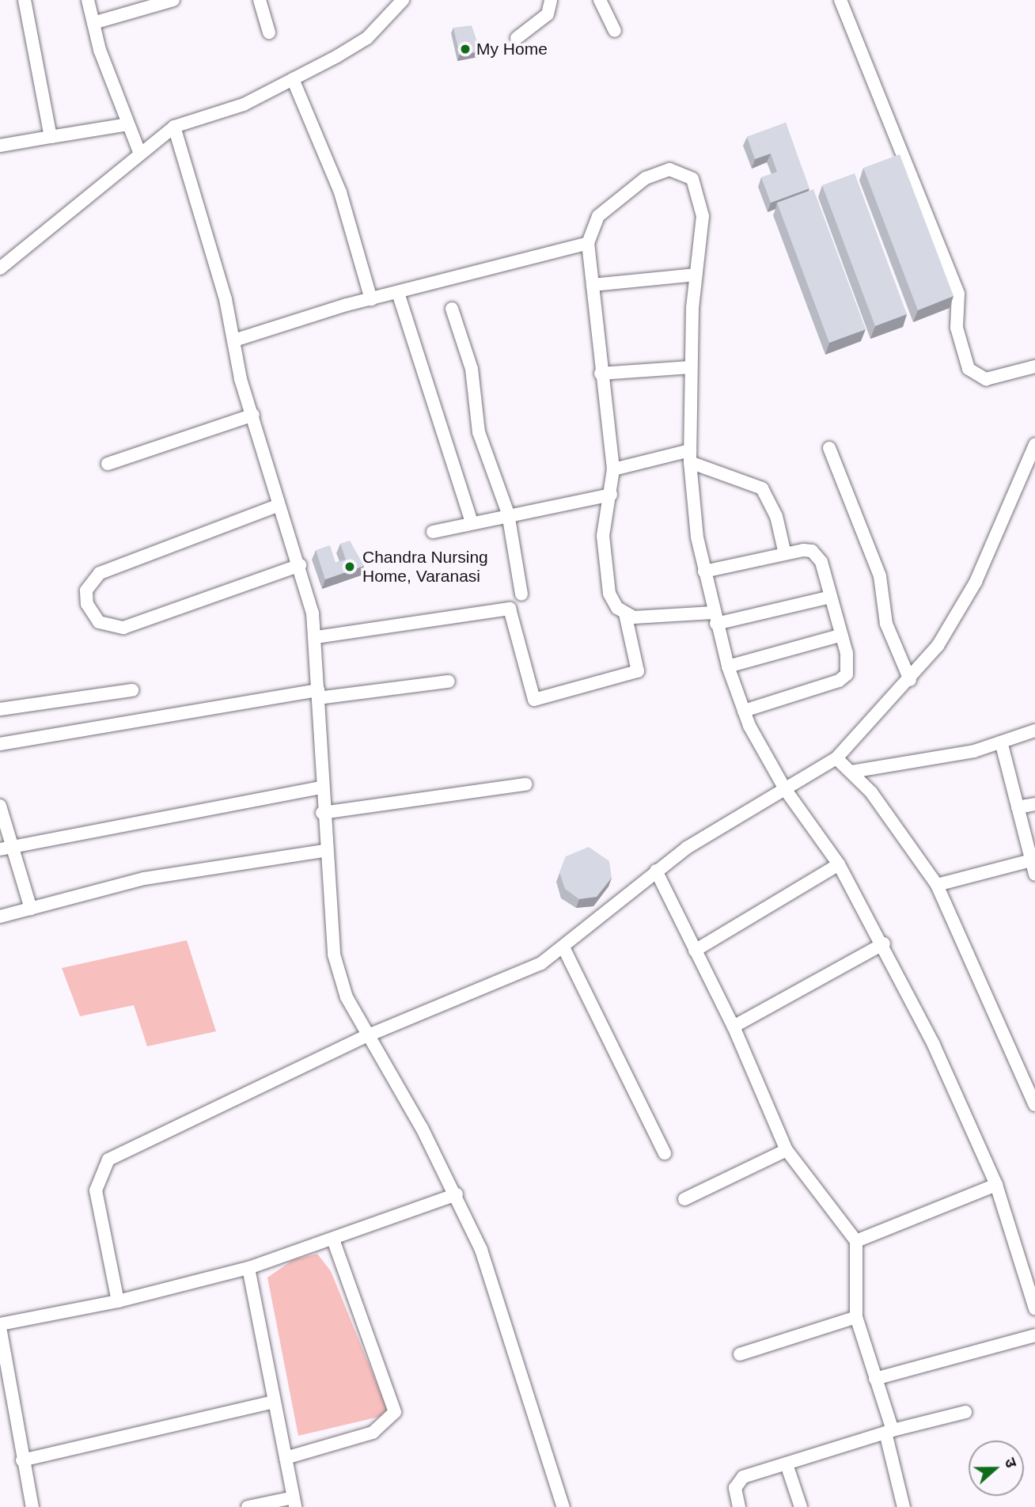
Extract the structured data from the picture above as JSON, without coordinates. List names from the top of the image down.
{
  "places": ["My Home", "Chandra Nursing Home, Varanasi"],
  "north": "right"
}
